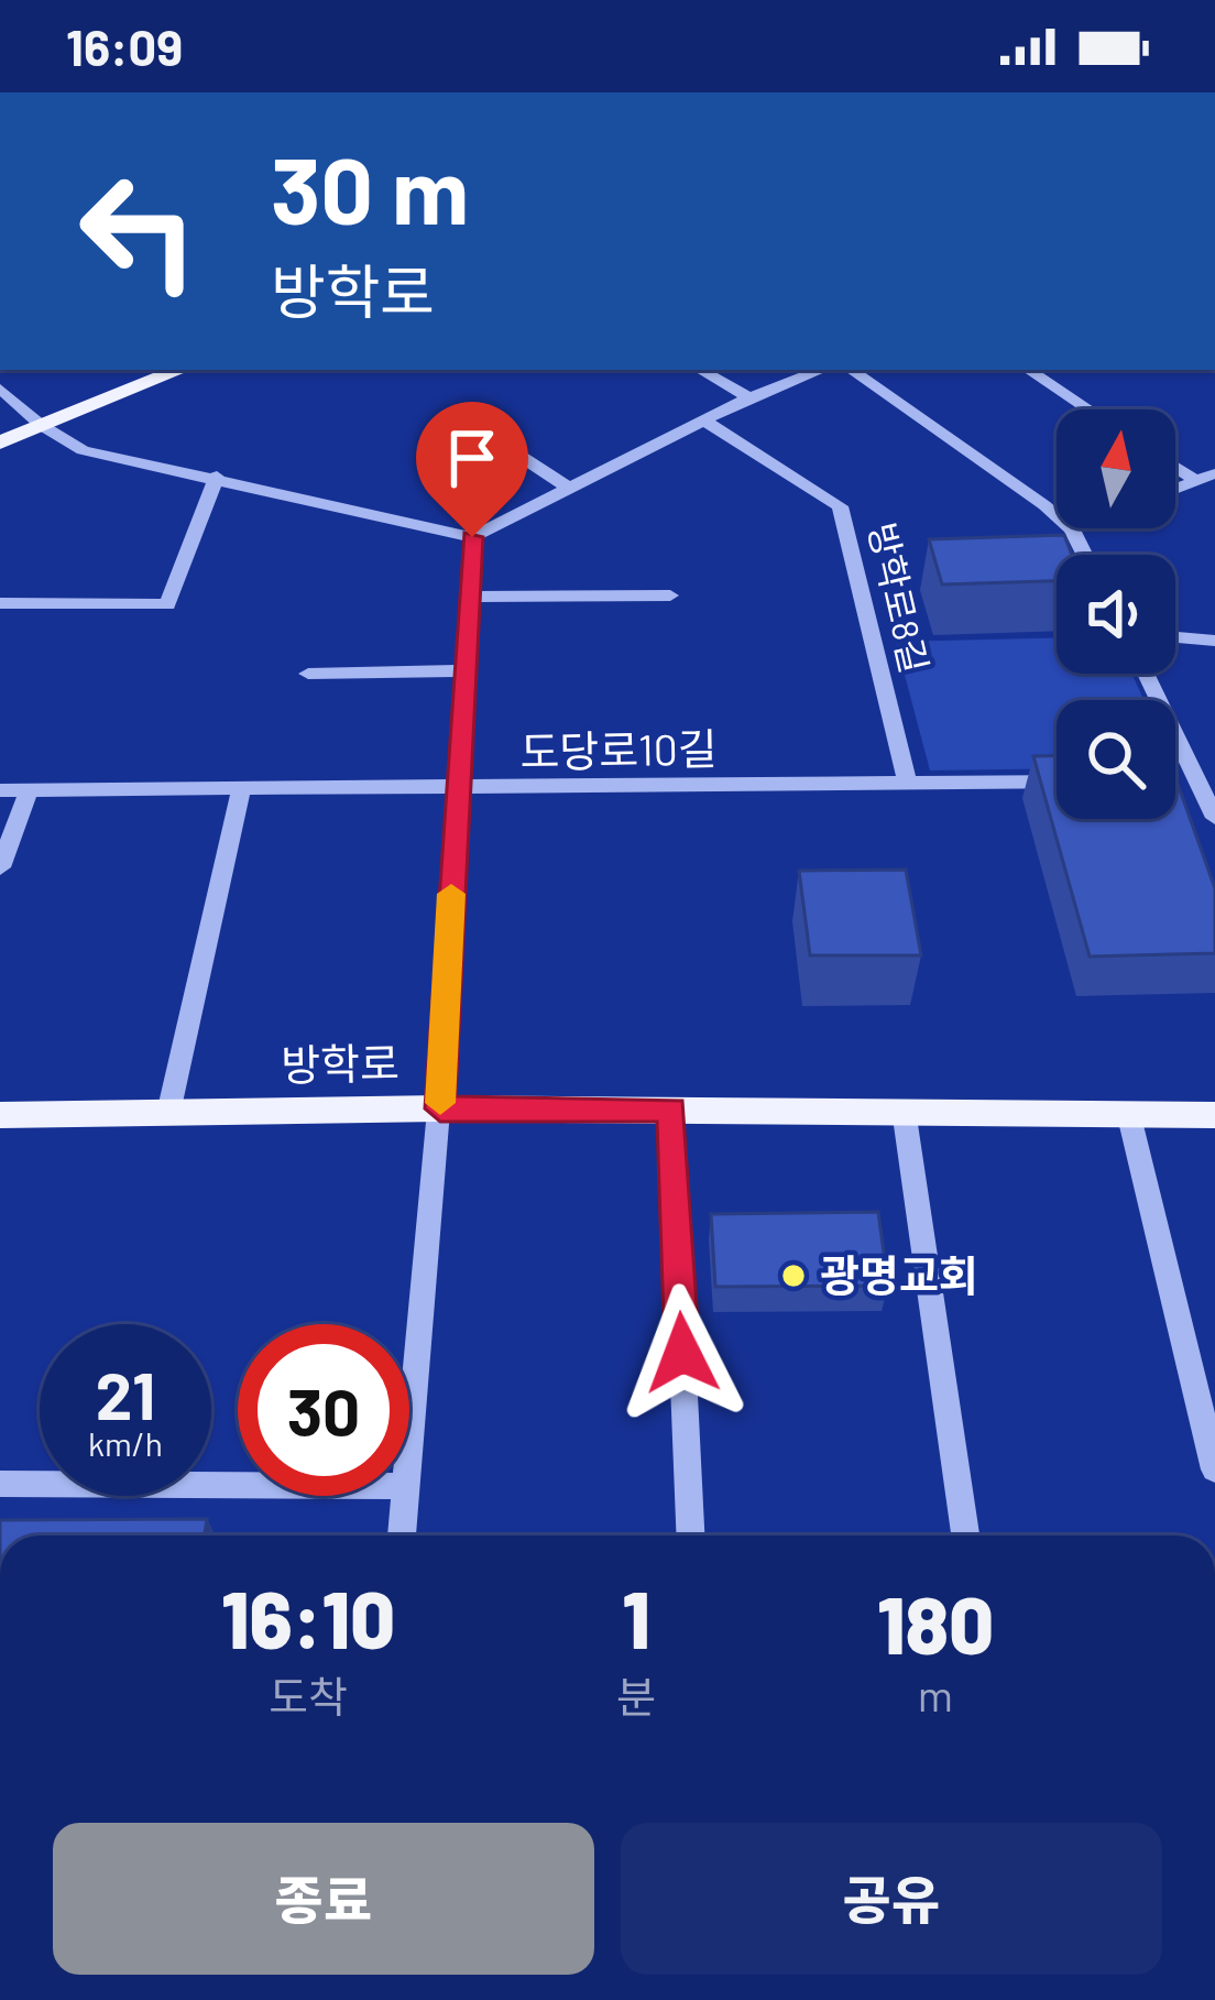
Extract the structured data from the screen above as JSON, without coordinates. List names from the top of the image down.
{
  "streets": {
    "main road": ["방학로"],
    "street": ["방학로8길", "도당로10길"]
  },
  "crossings": [
    ["방학로8길", "도당로10길"]
  ],
  "places": ["광명교회"],
  "north": "top",
  "page": {
    "status": "16:09",
    "turn": ["30 m", "방학로"],
    "speed": "21 km/h",
    "limit": "30",
    "eta": [
      "16:10",
      "도착",
      "1",
      "분",
      "180",
      "m"
    ],
    "buttons": ["종료", "공유"]
  }
}
